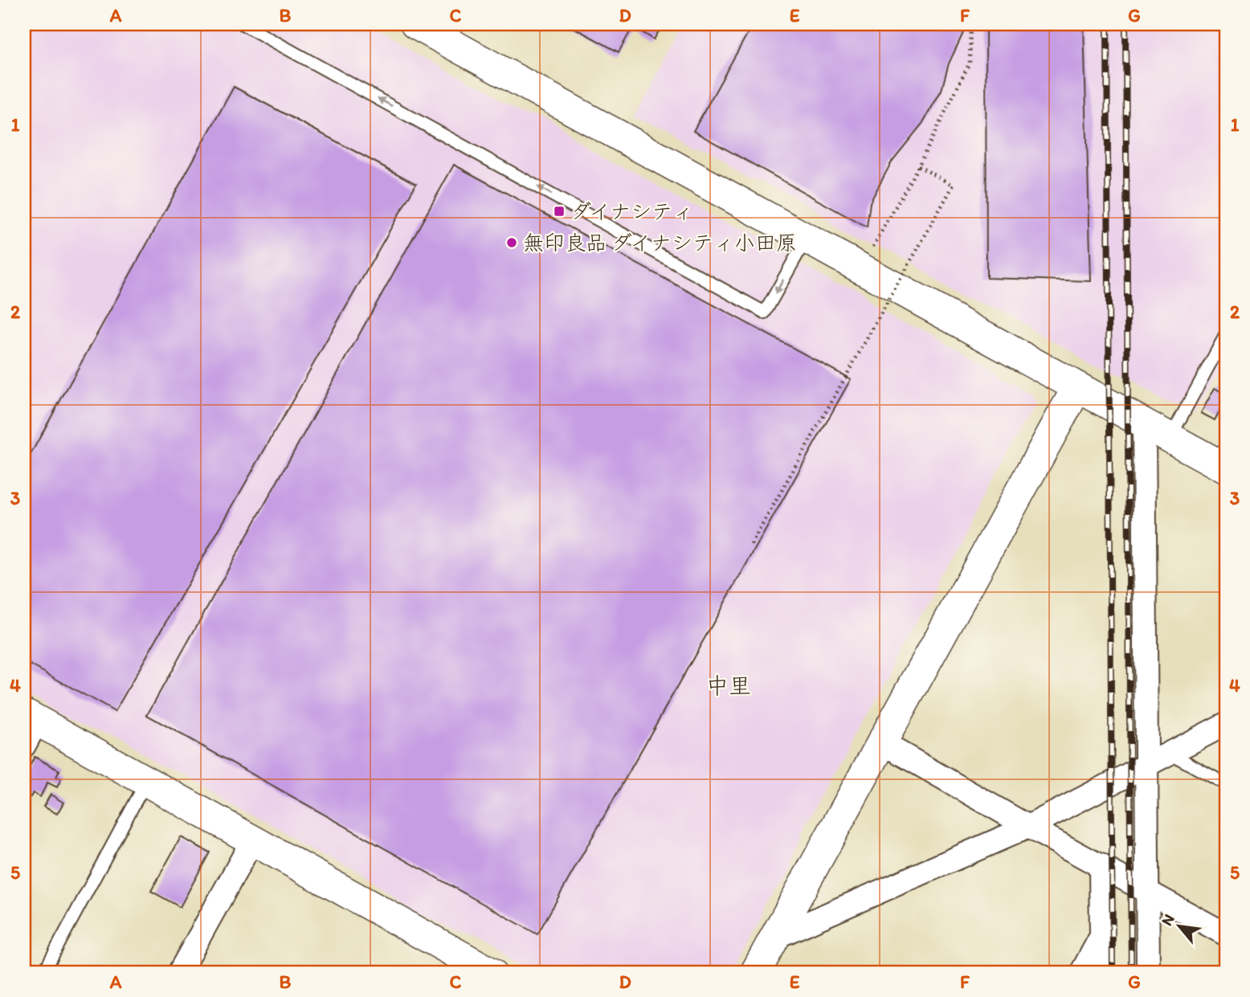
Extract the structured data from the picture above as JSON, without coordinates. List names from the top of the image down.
{
  "districts": ["中里"],
  "places": {
    "transit": ["ダイナシティ"],
    "other": ["無印良品 ダイナシティ小田原"]
  },
  "north": "top left",
  "grid": {
    "columns": [
      "A",
      "B",
      "C",
      "D",
      "E",
      "F",
      "G"
    ],
    "rows": [
      "1",
      "2",
      "3",
      "4",
      "5"
    ]
  }
}
